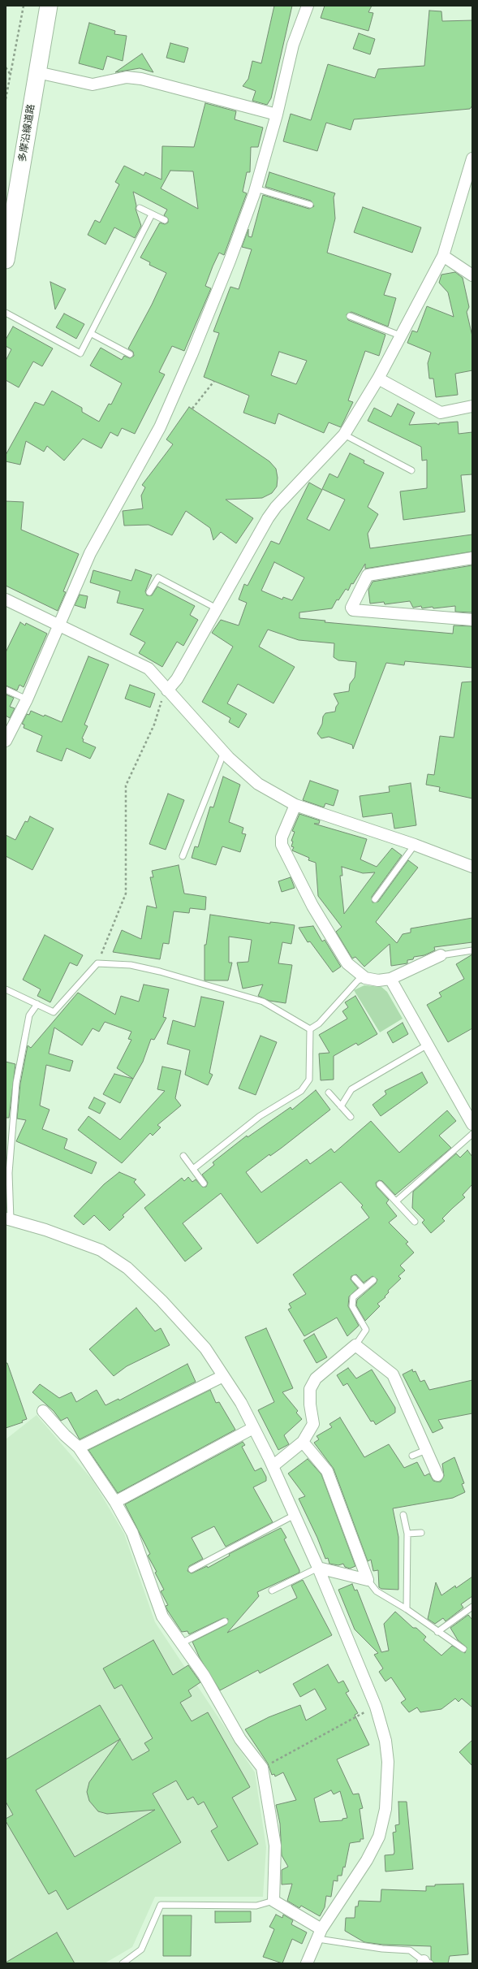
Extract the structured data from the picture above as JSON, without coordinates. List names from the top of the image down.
{
  "streets": {
    "main road": ["多摩沿線道路"]
  }
}
